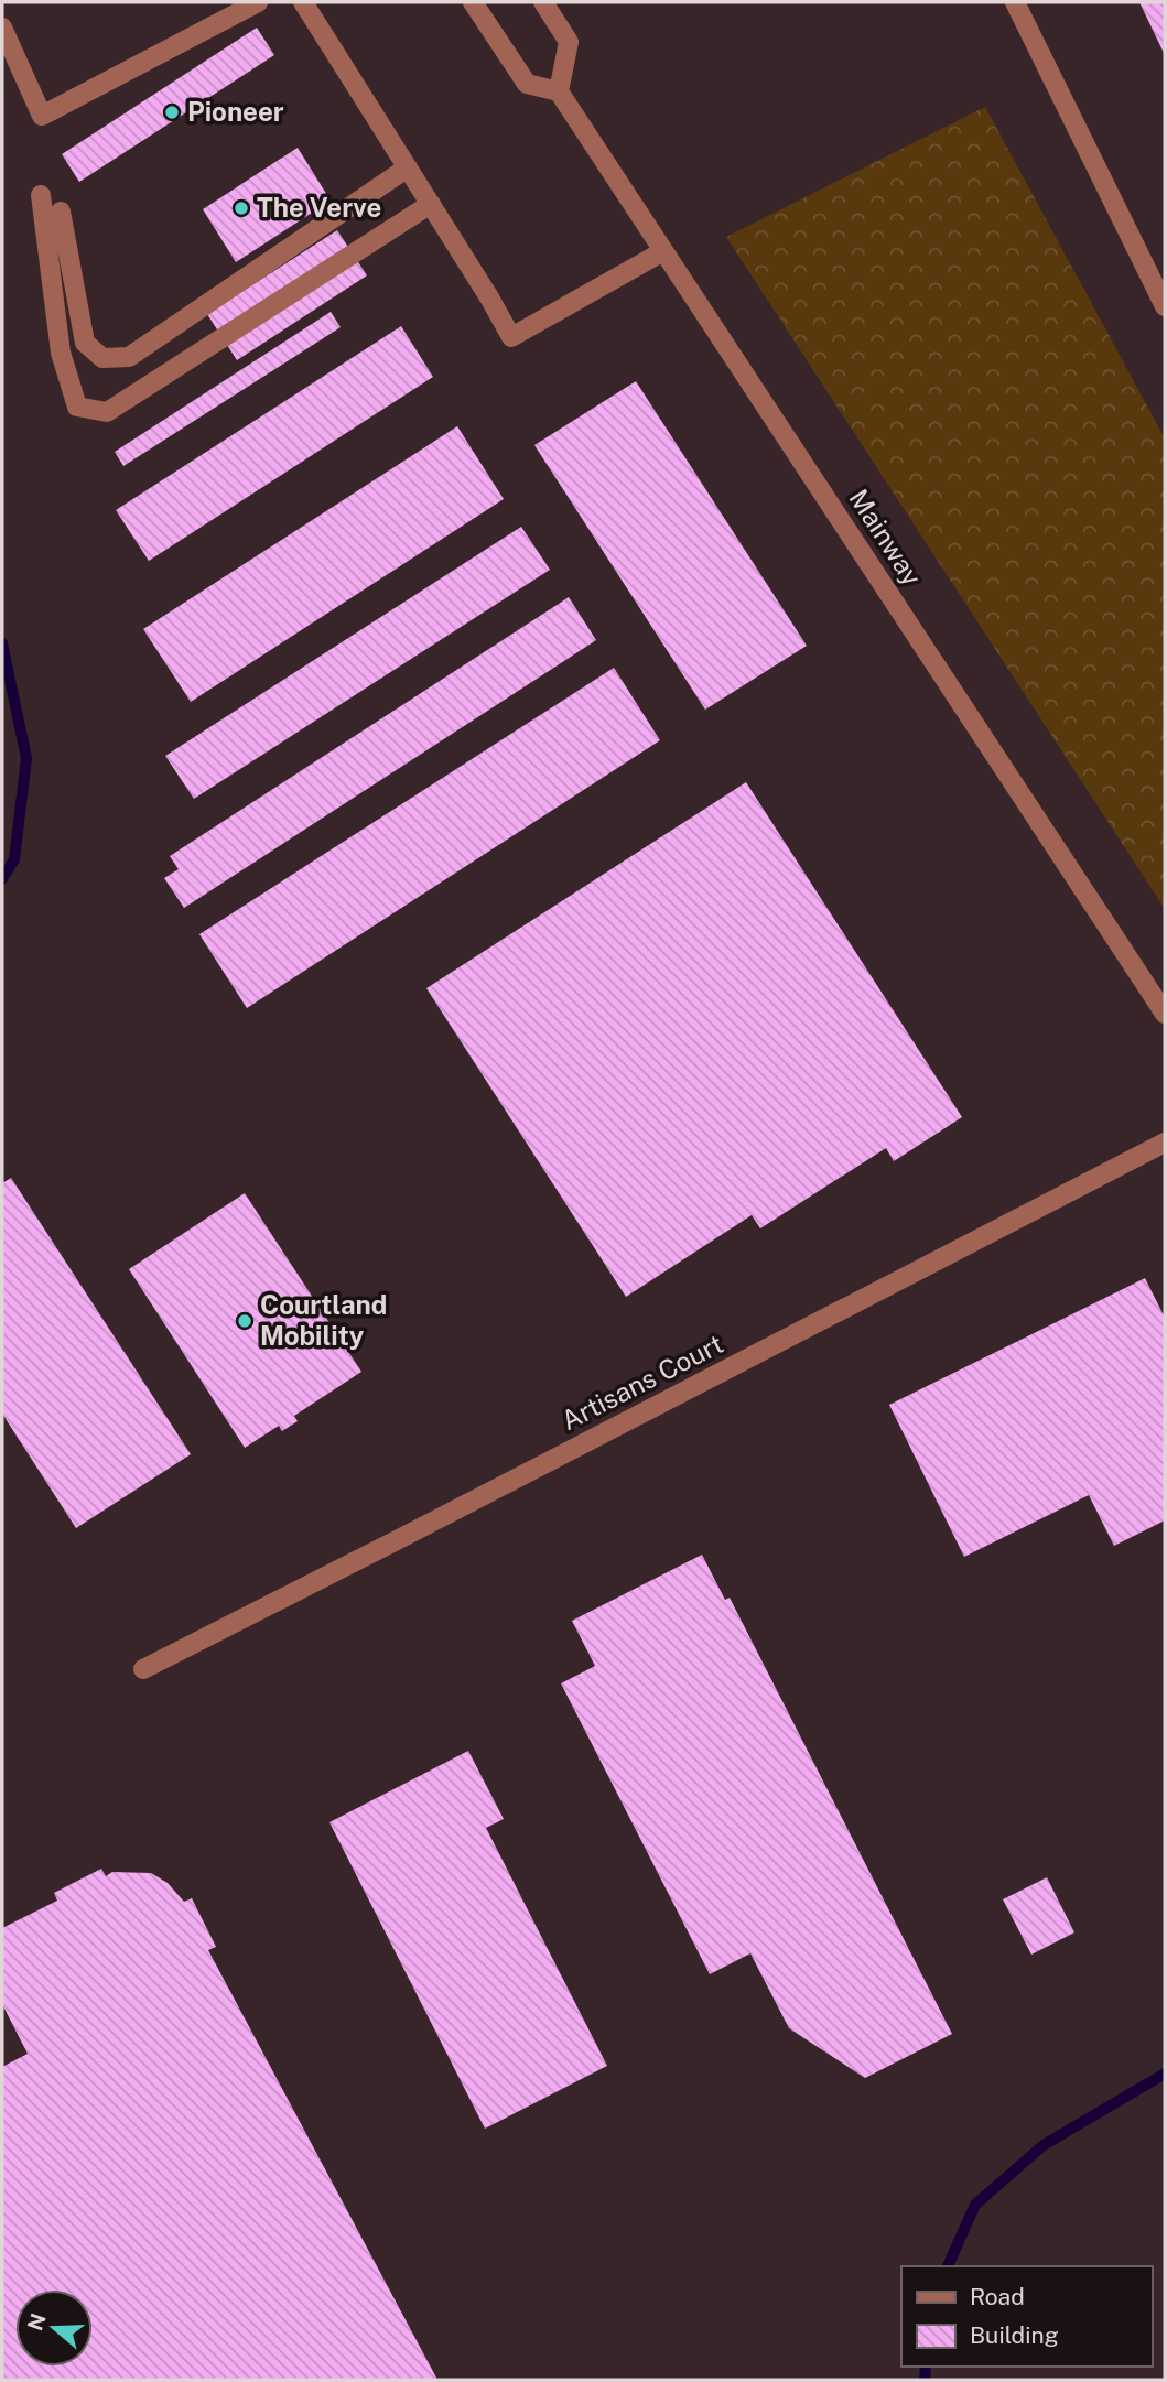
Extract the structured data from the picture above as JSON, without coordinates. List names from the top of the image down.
{
  "streets": {
    "street": ["Mainway", "Artisans Court"]
  },
  "places": ["Pioneer", "The Verve", "Courtland Mobility"],
  "legend": ["Road", "Building"],
  "north": "left"
}
